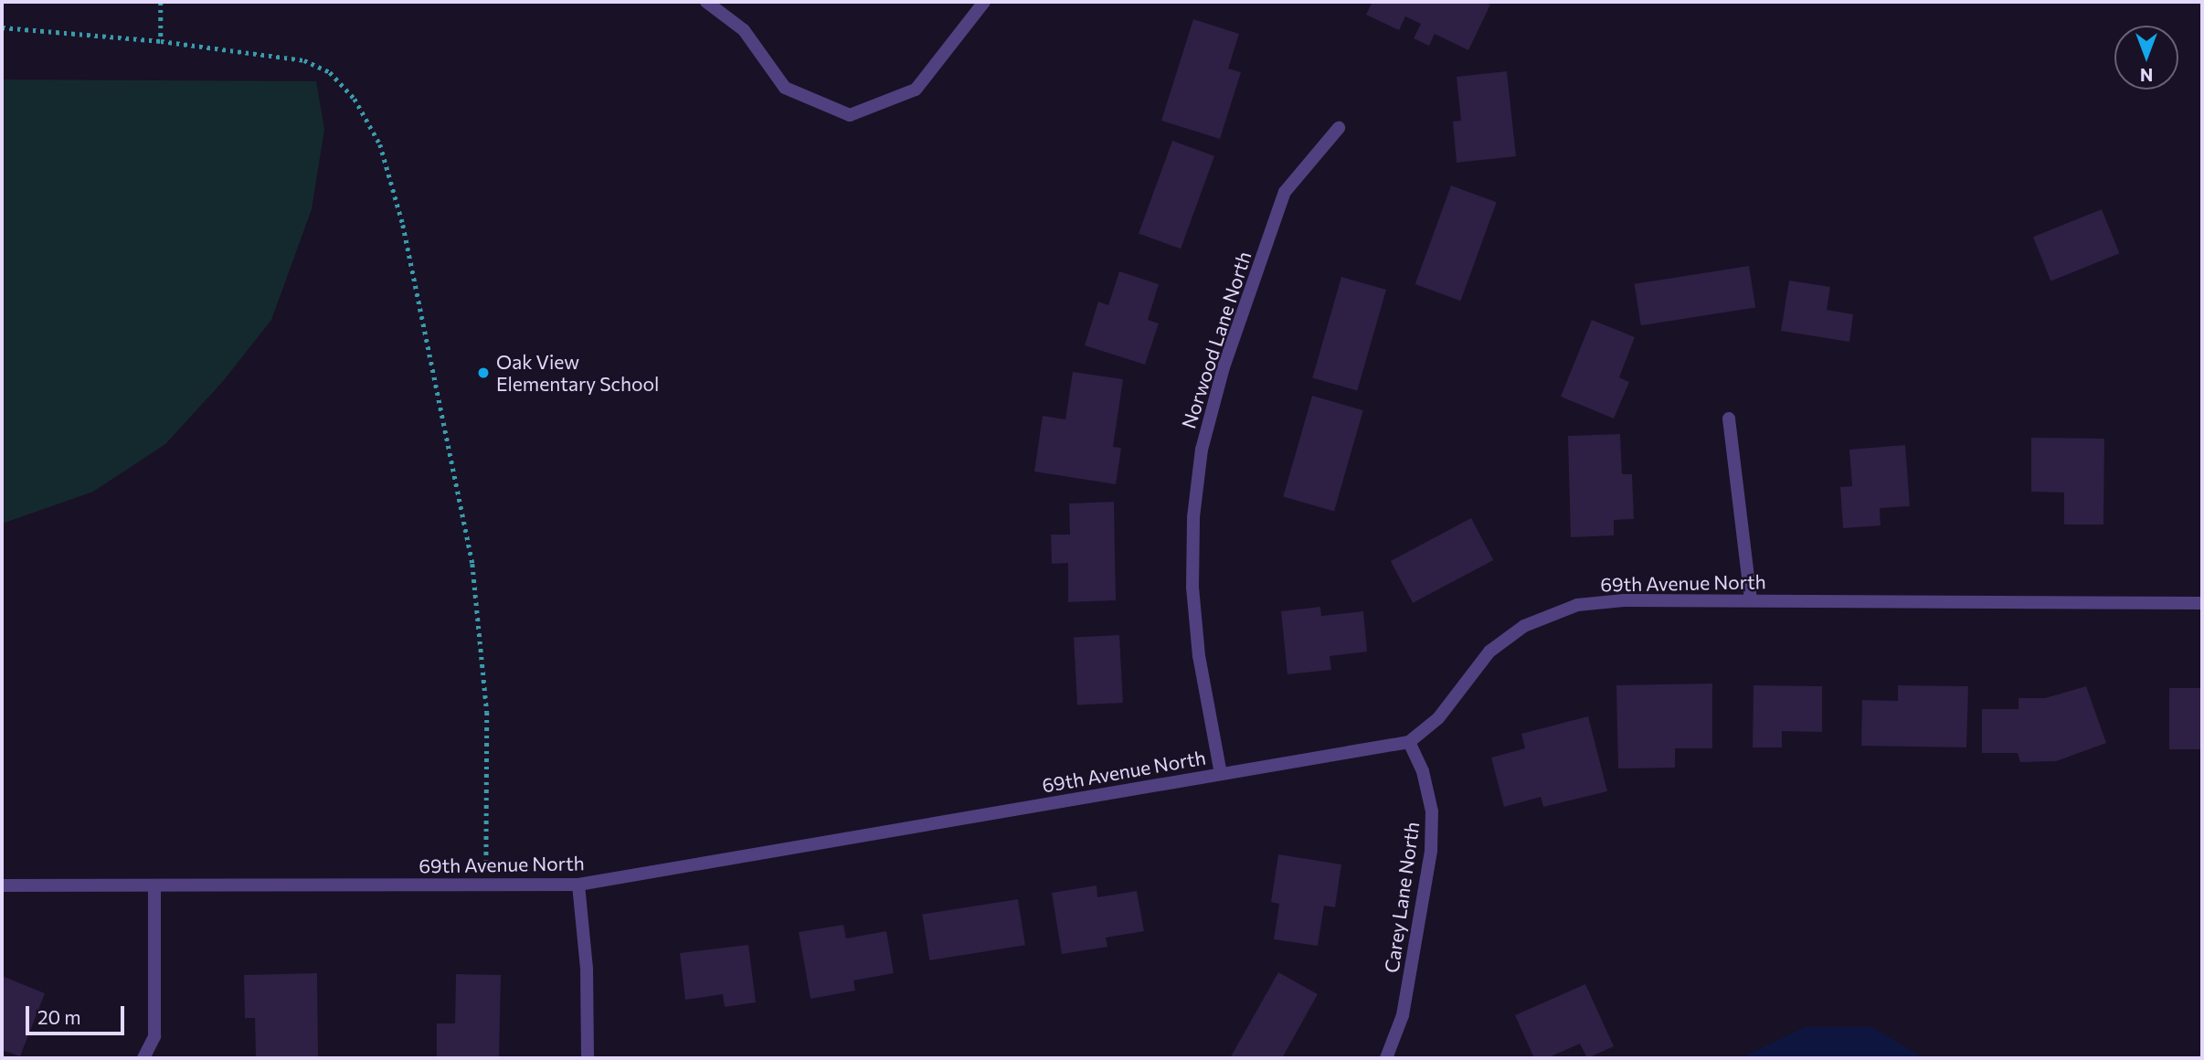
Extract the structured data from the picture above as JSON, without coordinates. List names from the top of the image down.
{
  "streets": {
    "street": ["Norwood Lane North", "69th Avenue North", "Carey Lane North"]
  },
  "crossings": [
    ["Norwood Lane North", "69th Avenue North"],
    ["69th Avenue North", "Carey Lane North"]
  ],
  "places": ["Oak View Elementary School"],
  "scale_bar": "20 m",
  "north": "bottom"
}
